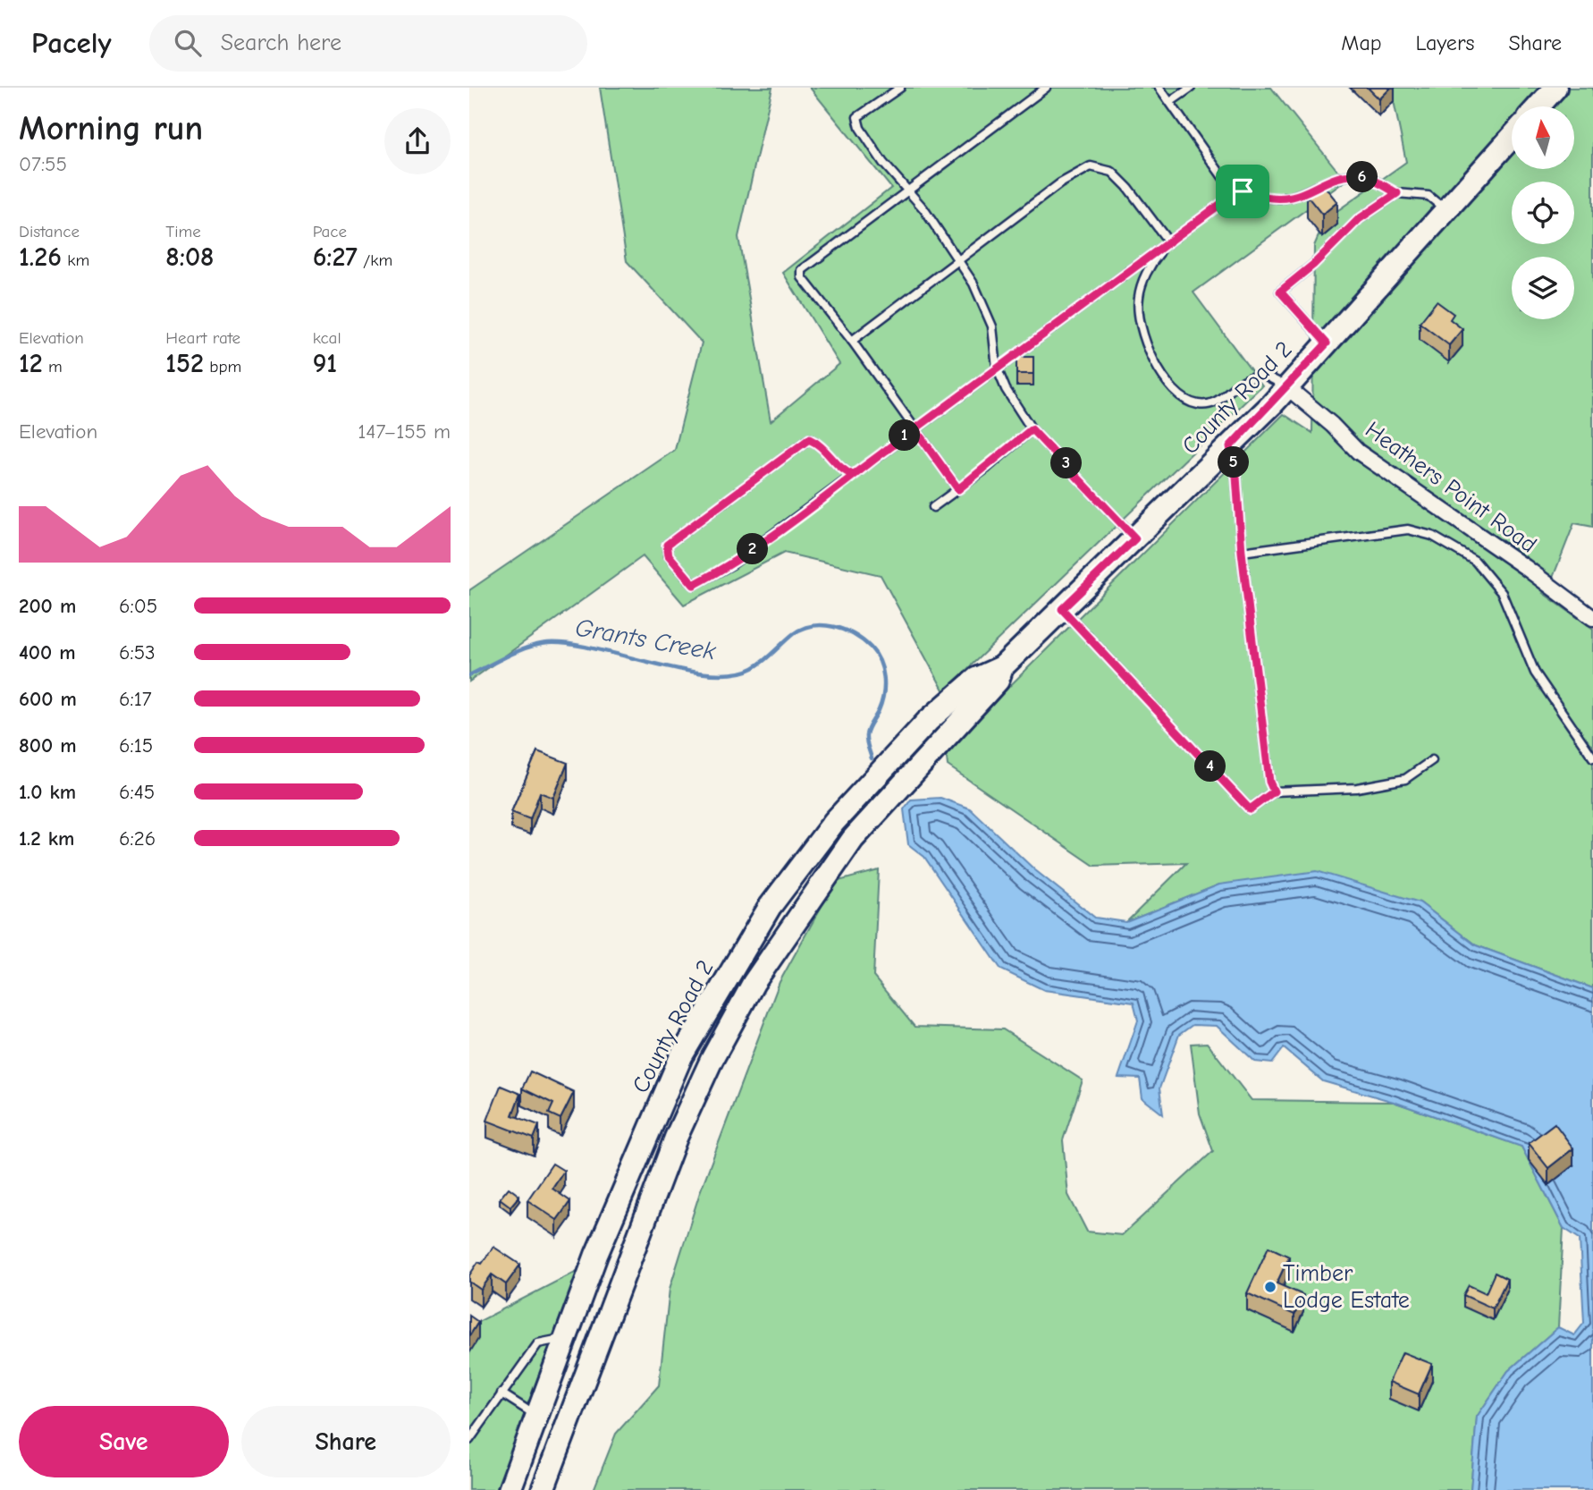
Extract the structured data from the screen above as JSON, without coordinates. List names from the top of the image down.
{
  "streets": {
    "main road": ["County Road 2"],
    "street": ["Heathers Point Road"]
  },
  "crossings": [
    ["County Road 2", "Heathers Point Road"]
  ],
  "water": ["Grants Creek"],
  "places": ["Timber Lodge Estate"],
  "north": "top",
  "page": {
    "header": "Pacely",
    "search": "Search here",
    "nav": ["Map", "Layers", "Share"],
    "heading": ["Morning run", "07:55"],
    "pins": [
      "6",
      "1",
      "5",
      "3",
      "2",
      "4"
    ],
    "stats": [
      ["Distance", "1.26 km"],
      ["Time", "8:08"],
      ["Pace", "6:27 /km"],
      ["Elevation", "12 m"],
      ["Heart rate", "152 bpm"],
      ["kcal", "91"]
    ],
    "chart": ["Elevation", "147–155 m"],
    "list": [
      {
        "name": "200 m",
        "note": "6:05"
      },
      {
        "name": "400 m",
        "note": "6:53"
      },
      {
        "name": "600 m",
        "note": "6:17"
      },
      {
        "name": "800 m",
        "note": "6:15"
      },
      {
        "name": "1.0 km",
        "note": "6:45"
      },
      {
        "name": "1.2 km",
        "note": "6:26"
      }
    ],
    "buttons": ["Save", "Share"]
  }
}
